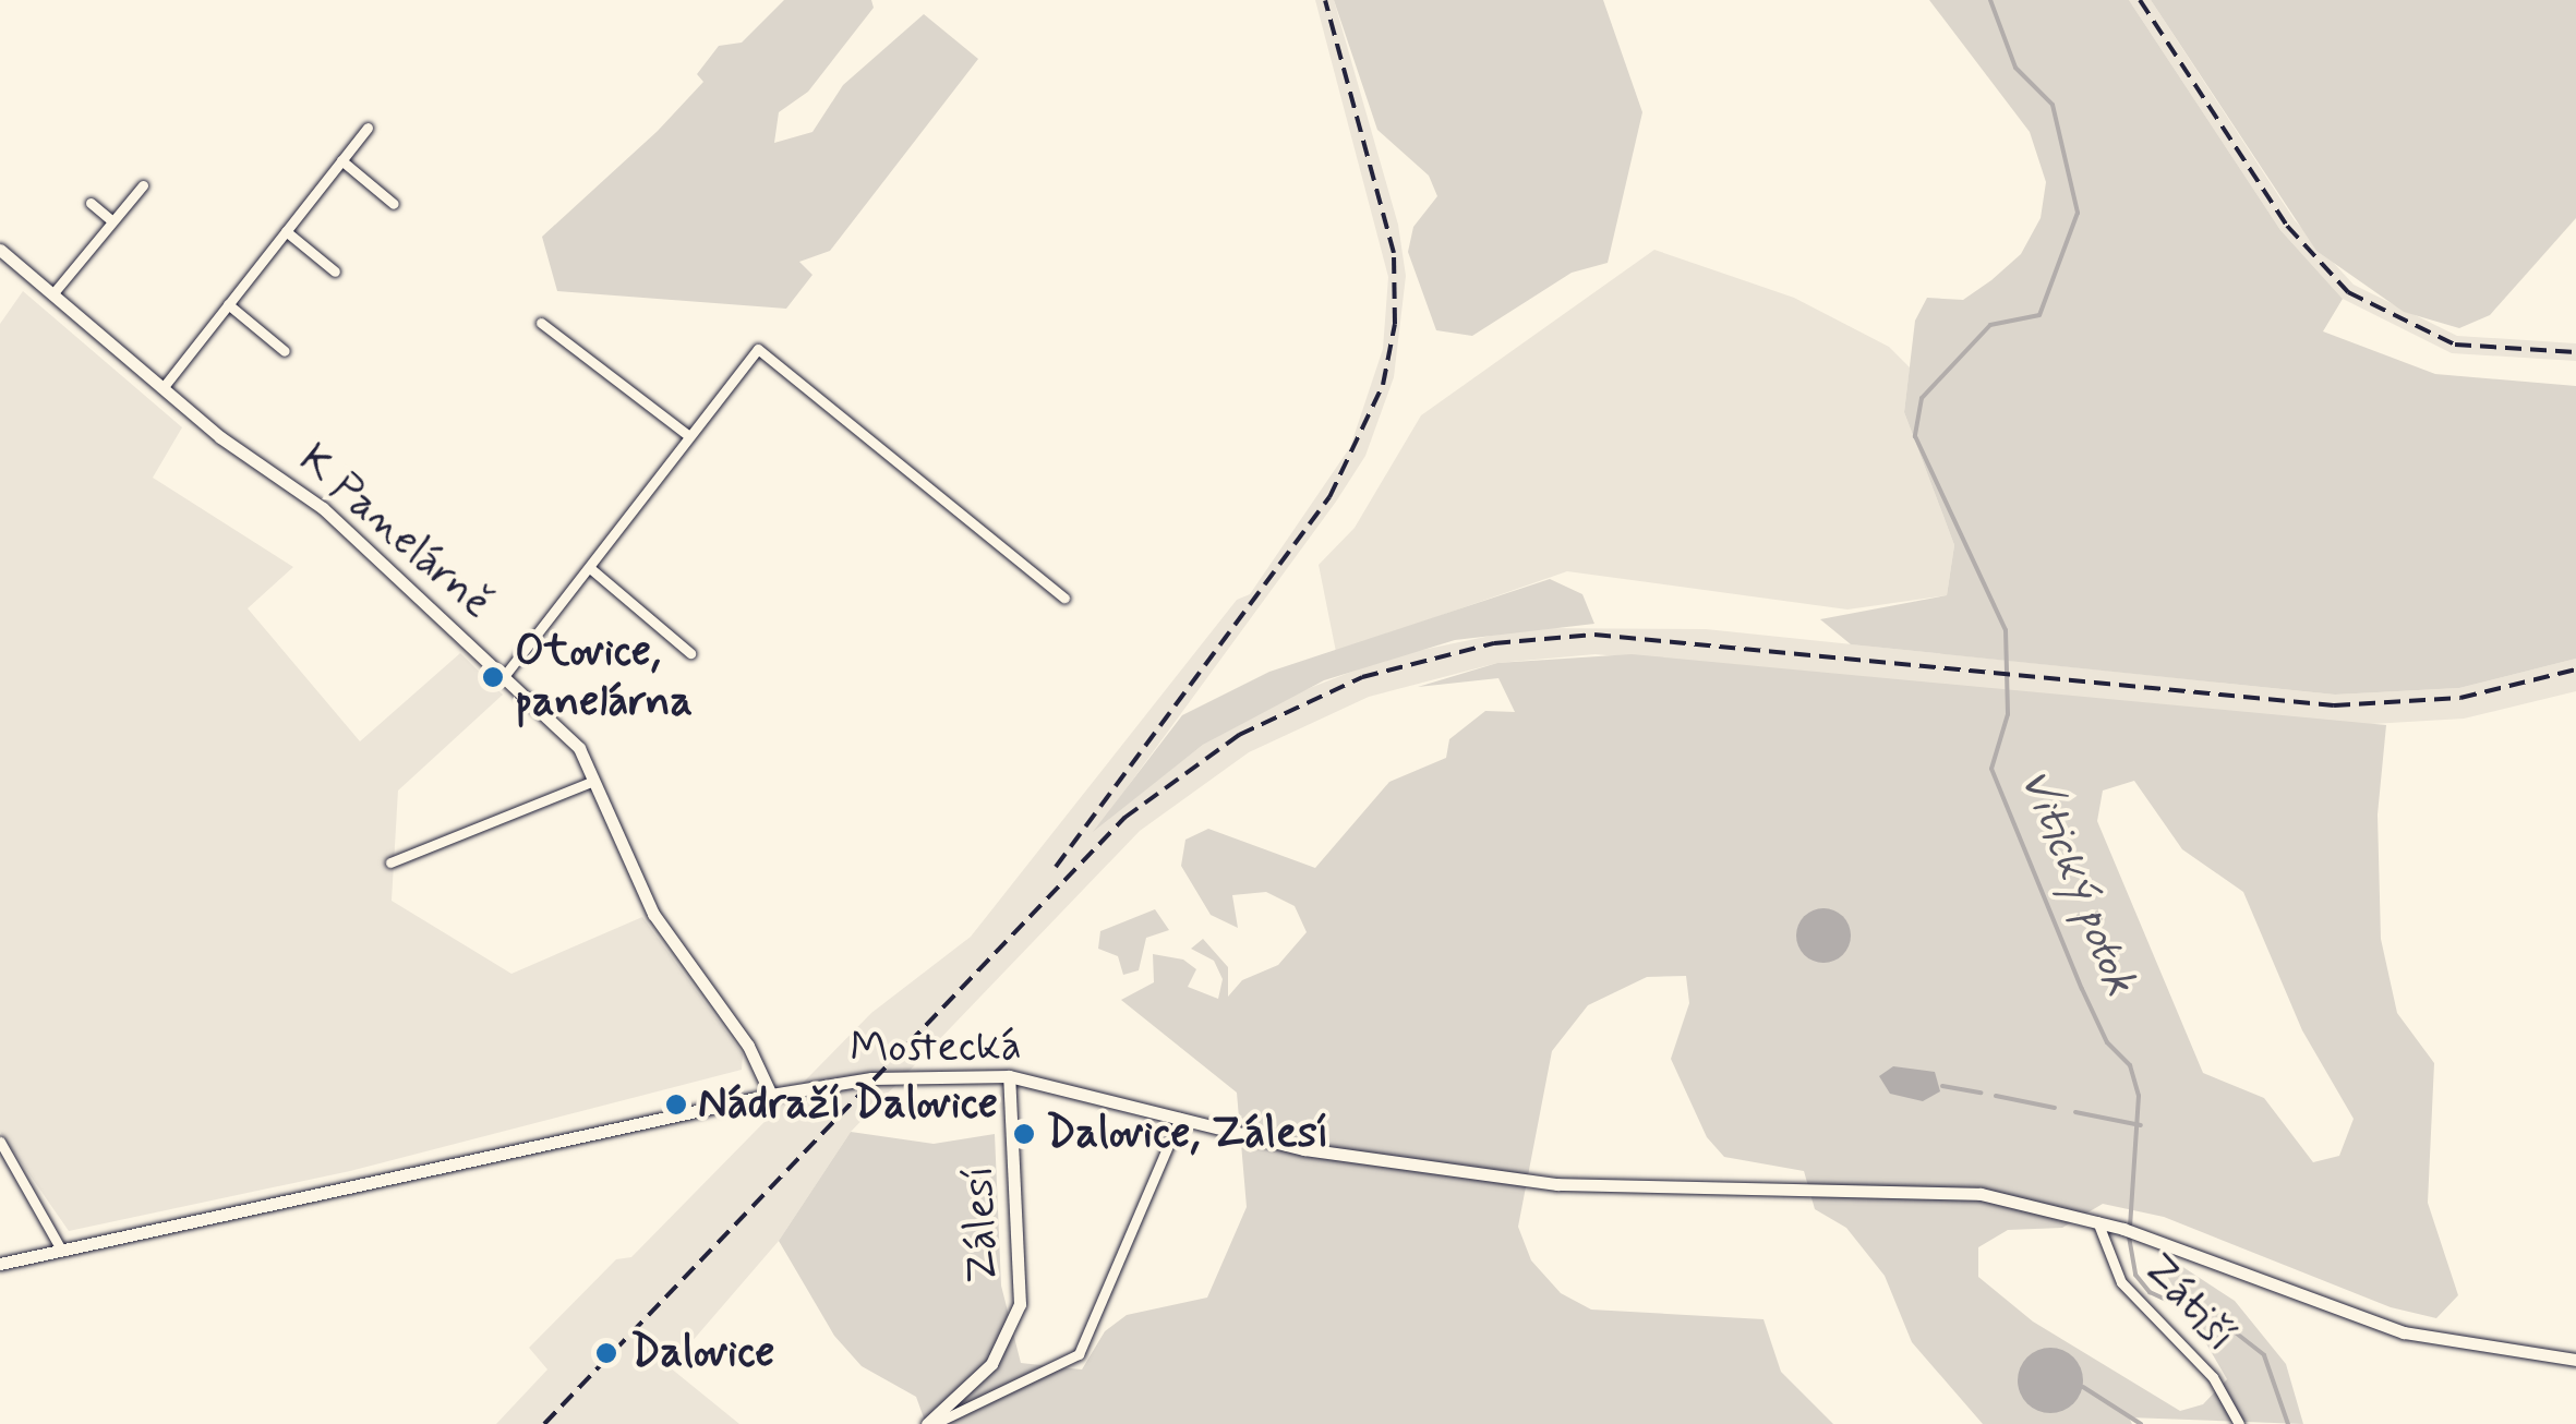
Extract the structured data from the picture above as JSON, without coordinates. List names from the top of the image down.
{
  "streets": {
    "street": [
      "K Panelárně",
      "Mostecká",
      "Zálesí",
      "Zátiší"
    ]
  },
  "crossings": [
    ["K Panelárně", "Mostecká"],
    ["Mostecká", "Zálesí"],
    ["Mostecká", "Zátiší"]
  ],
  "water": ["Vitický potok"],
  "places": [
    "Otovice, panelárna",
    "Nádraží Dalovice",
    "Dalovice, Zálesí",
    "Dalovice"
  ]
}
